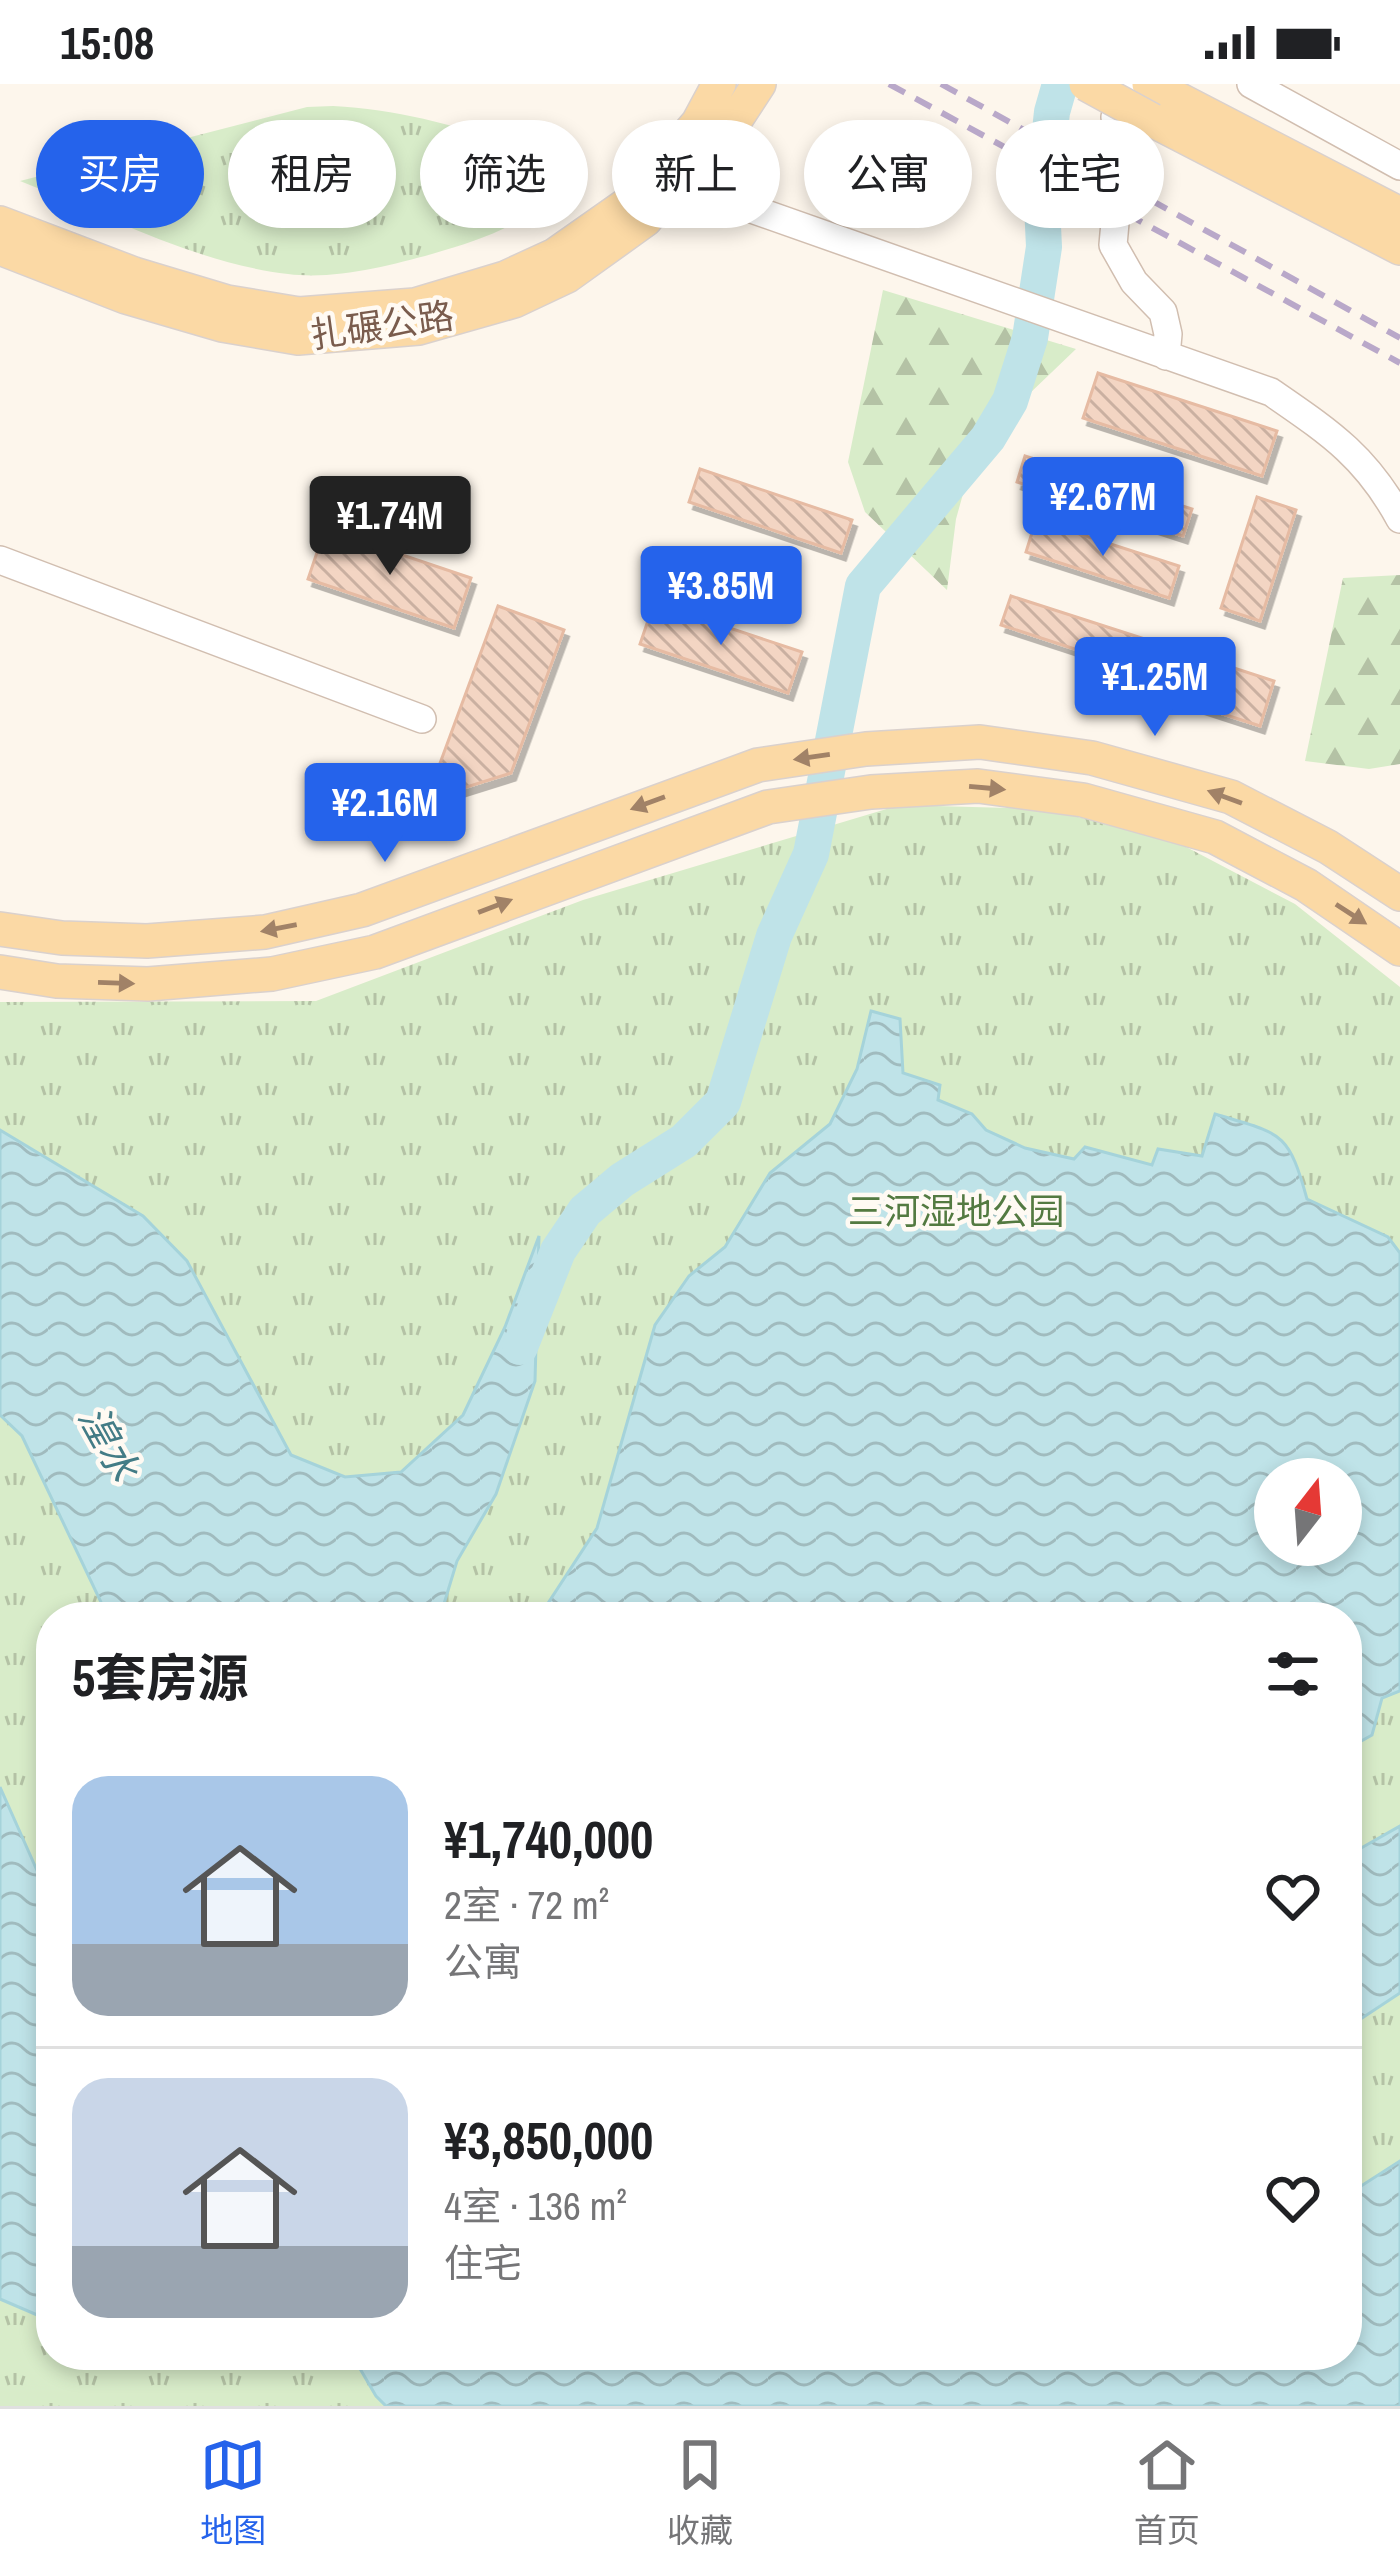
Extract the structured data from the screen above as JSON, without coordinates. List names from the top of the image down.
{
  "streets": {
    "main road": ["扎碾公路"]
  },
  "water": ["湟水"],
  "parks": ["三河湿地公园"],
  "north": "top",
  "page": {
    "status": "15:08",
    "chip": [
      "买房",
      "租房",
      "筛选",
      "新上",
      "公寓",
      "住宅"
    ],
    "price": [
      "¥2.67M",
      "¥1.74M",
      "¥3.85M",
      "¥1.25M",
      "¥2.16M"
    ],
    "heading": "5套房源",
    "list": [
      {
        "name": "¥1,740,000",
        "note": "2室 · 72 m² · 公寓"
      },
      {
        "name": "¥3,850,000",
        "note": "4室 · 136 m² · 住宅"
      }
    ],
    "tabs": ["地图", "收藏", "首页"]
  }
}
